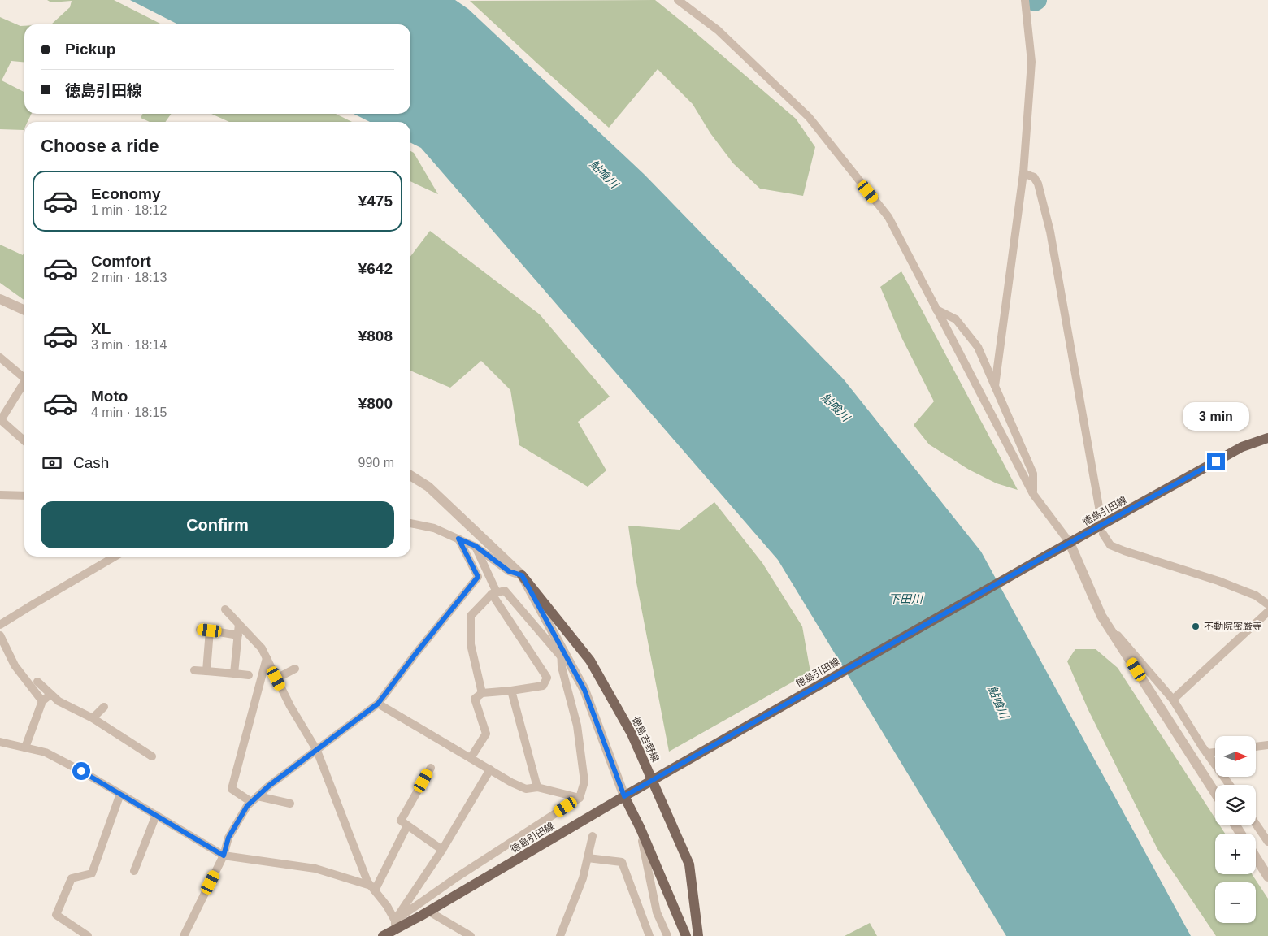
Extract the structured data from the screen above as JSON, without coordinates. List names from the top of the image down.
{
  "streets": {
    "main road": ["徳島引田線", "徳島吉野線"]
  },
  "water": ["鮎喰川", "下田川"],
  "places": ["不動院密厳寺"],
  "north": "right",
  "page": {
    "banner": ["Pickup", "徳島引田線"],
    "heading": "Choose a ride",
    "list": [
      {
        "name": "Economy",
        "note": "1 min · 18:12",
        "value": "¥475"
      },
      {
        "name": "Comfort",
        "note": "2 min · 18:13",
        "value": "¥642"
      },
      {
        "name": "XL",
        "note": "3 min · 18:14",
        "value": "¥808"
      },
      {
        "name": "Moto",
        "note": "4 min · 18:15",
        "value": "¥800"
      }
    ],
    "bubble": "3 min",
    "pay": ["Cash", "990 m"],
    "buttons": "Confirm",
    "map_buttons": ["+", "−"]
  }
}
